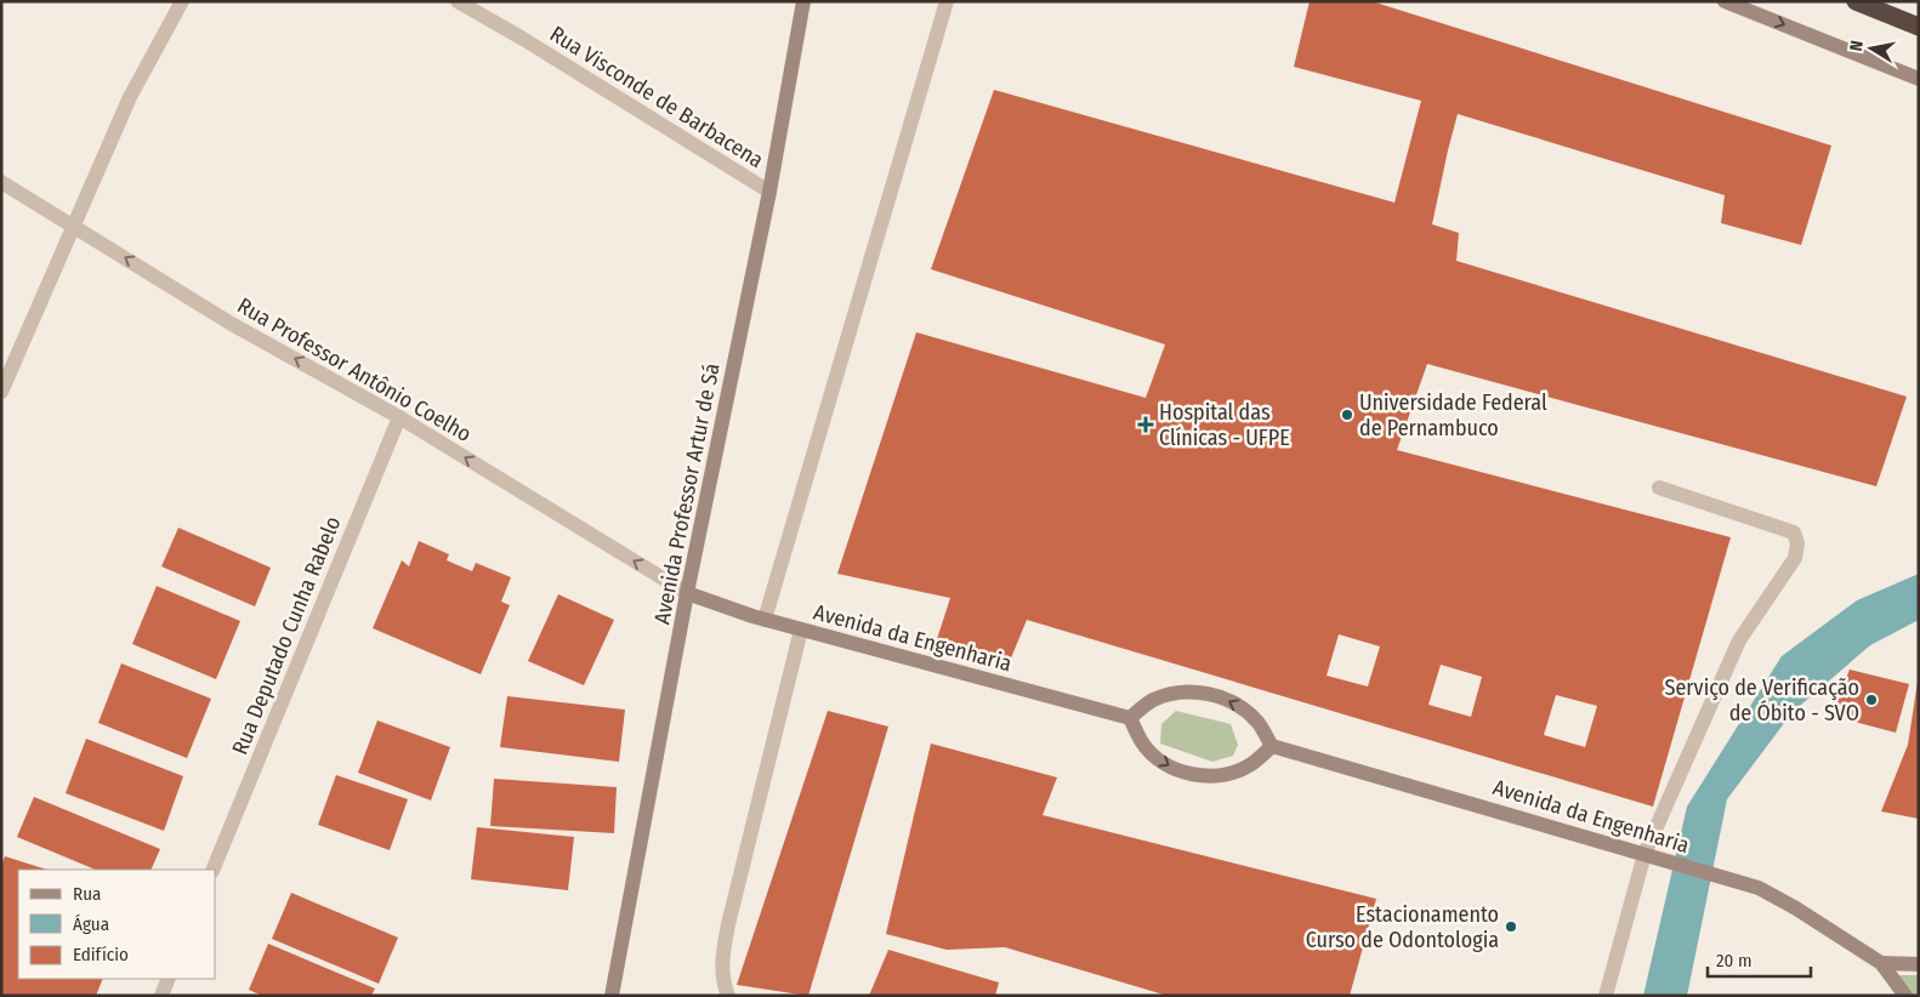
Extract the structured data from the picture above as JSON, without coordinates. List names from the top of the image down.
{
  "streets": {
    "street": [
      "Rua Visconde de Barbacena",
      "Rua Professor Antônio Coelho",
      "Avenida Professor Artur de Sá",
      "Rua Deputado Cunha Rabelo",
      "Avenida da Engenharia"
    ]
  },
  "crossings": [
    ["Rua Visconde de Barbacena", "Avenida Professor Artur de Sá"],
    ["Rua Professor Antônio Coelho", "Avenida Professor Artur de Sá"],
    ["Rua Professor Antônio Coelho", "Rua Deputado Cunha Rabelo"],
    ["Rua Professor Antônio Coelho", "Avenida da Engenharia"],
    ["Avenida Professor Artur de Sá", "Avenida da Engenharia"]
  ],
  "one_way": ["Rua Professor Antônio Coelho"],
  "places": {
    "other": ["Universidade Federal de Pernambuco", "Serviço de Verificação de Óbito - SVO", "Estacionamento Curso de Odontologia"],
    "health": ["Hospital das Clínicas - UFPE"]
  },
  "legend": ["Rua", "Água", "Edifício"],
  "scale_bar": "20 m",
  "north": "left"
}
